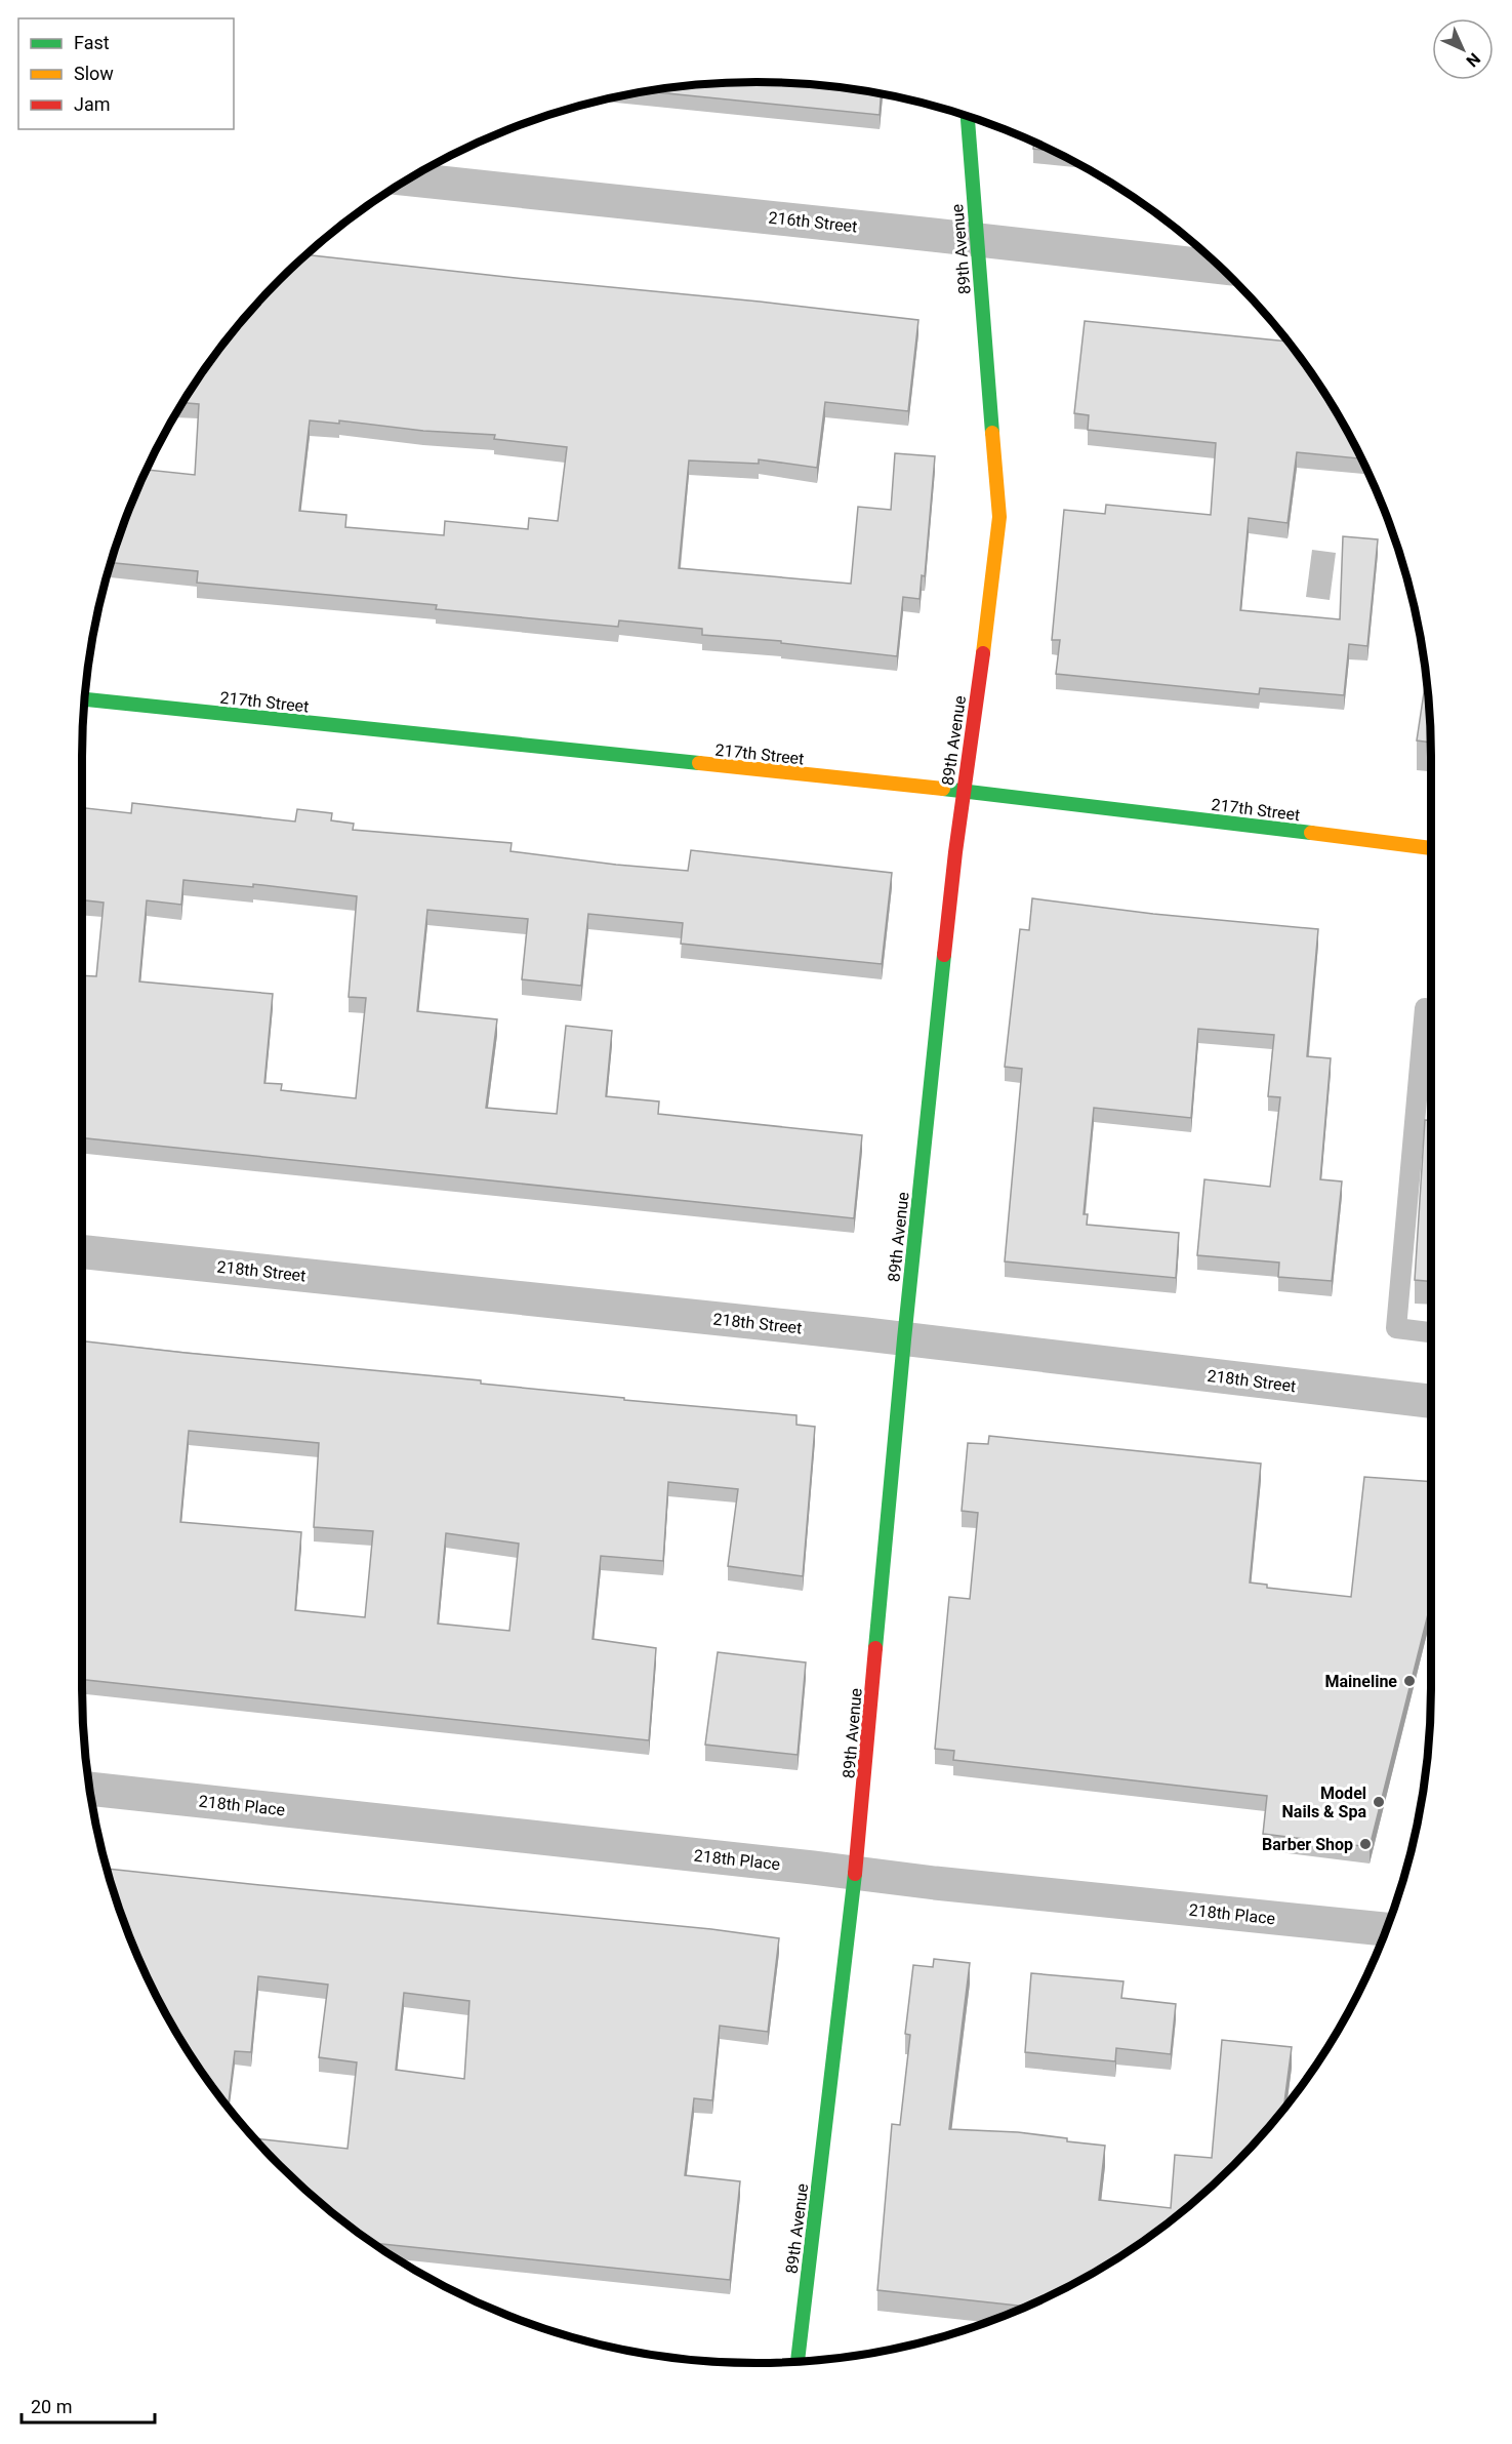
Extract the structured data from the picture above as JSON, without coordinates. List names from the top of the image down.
{
  "streets": {
    "street": [
      "216th Street",
      "89th Avenue",
      "217th Street",
      "218th Street",
      "218th Place"
    ]
  },
  "crossings": [
    ["216th Street", "89th Avenue"],
    ["89th Avenue", "217th Street"],
    ["89th Avenue", "218th Street"],
    ["89th Avenue", "218th Place"]
  ],
  "places": ["Maineline", "Model Nails & Spa", "Barber Shop"],
  "legend": ["Fast", "Slow", "Jam"],
  "scale_bar": "20 m",
  "north": "bottom right"
}
